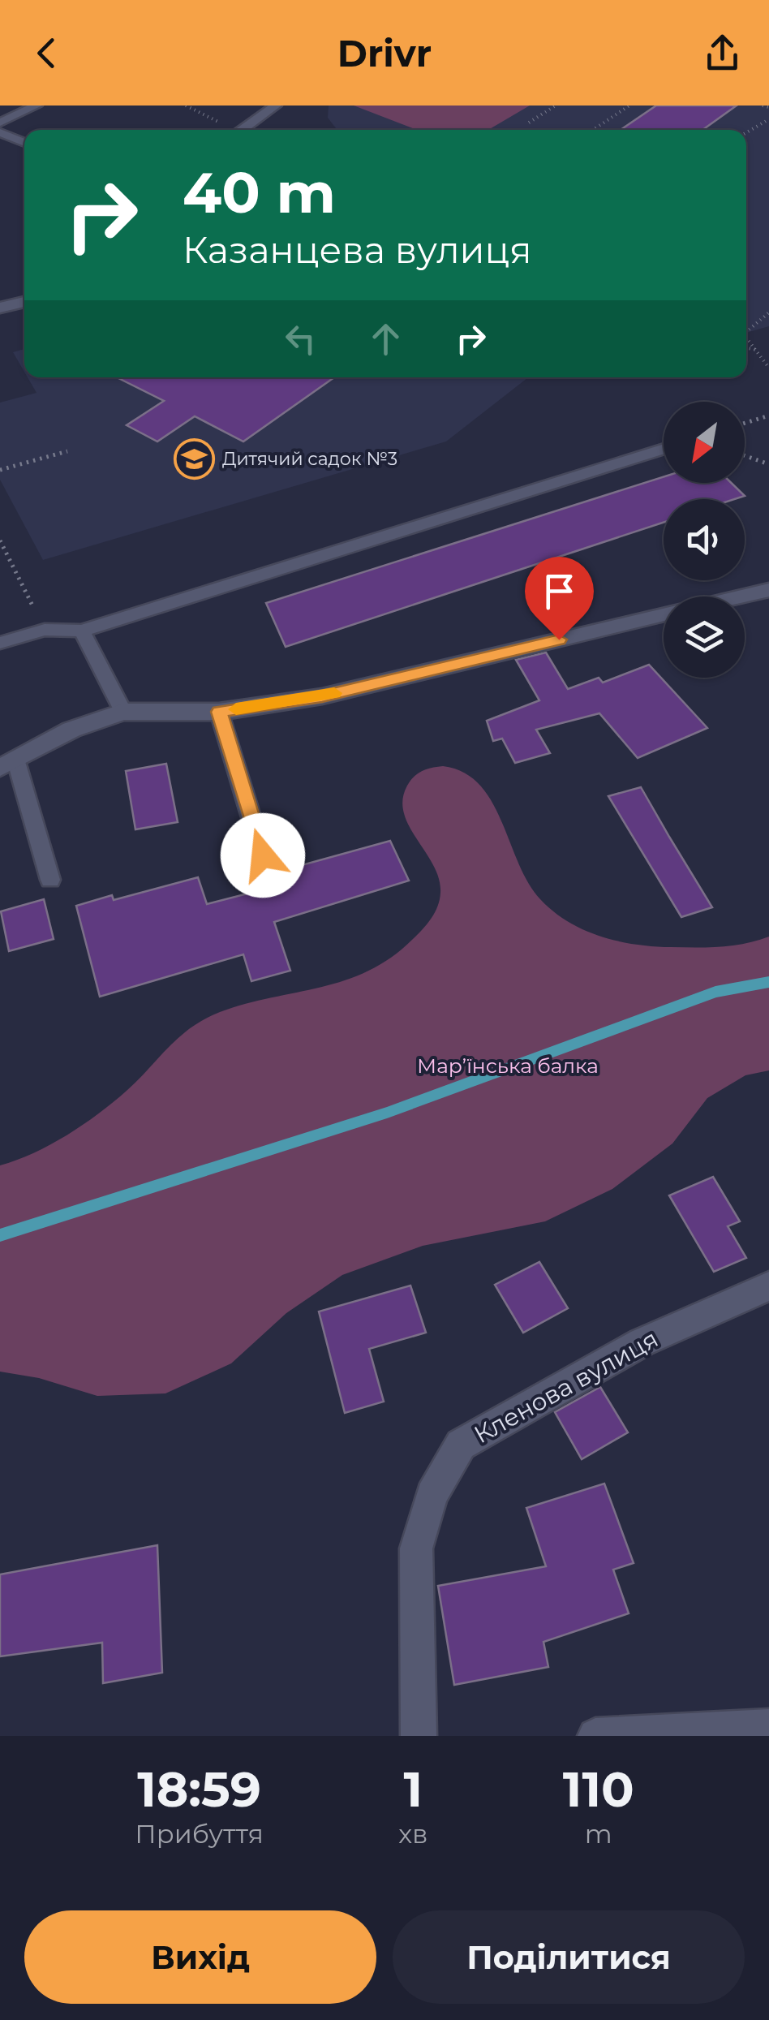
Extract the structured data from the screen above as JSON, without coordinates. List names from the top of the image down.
{
  "streets": {
    "street": ["Кленова вулиця"]
  },
  "parks": ["Мар’їнська балка"],
  "places": {
    "school or university": ["Дитячий садок №3"]
  },
  "north": "bottom left",
  "page": {
    "header": "Drivr",
    "turn": ["40 m", "Казанцева вулиця"],
    "eta": [
      "18:59",
      "Прибуття",
      "1",
      "хв",
      "110",
      "m"
    ],
    "buttons": ["Вихід", "Поділитися"]
  }
}
